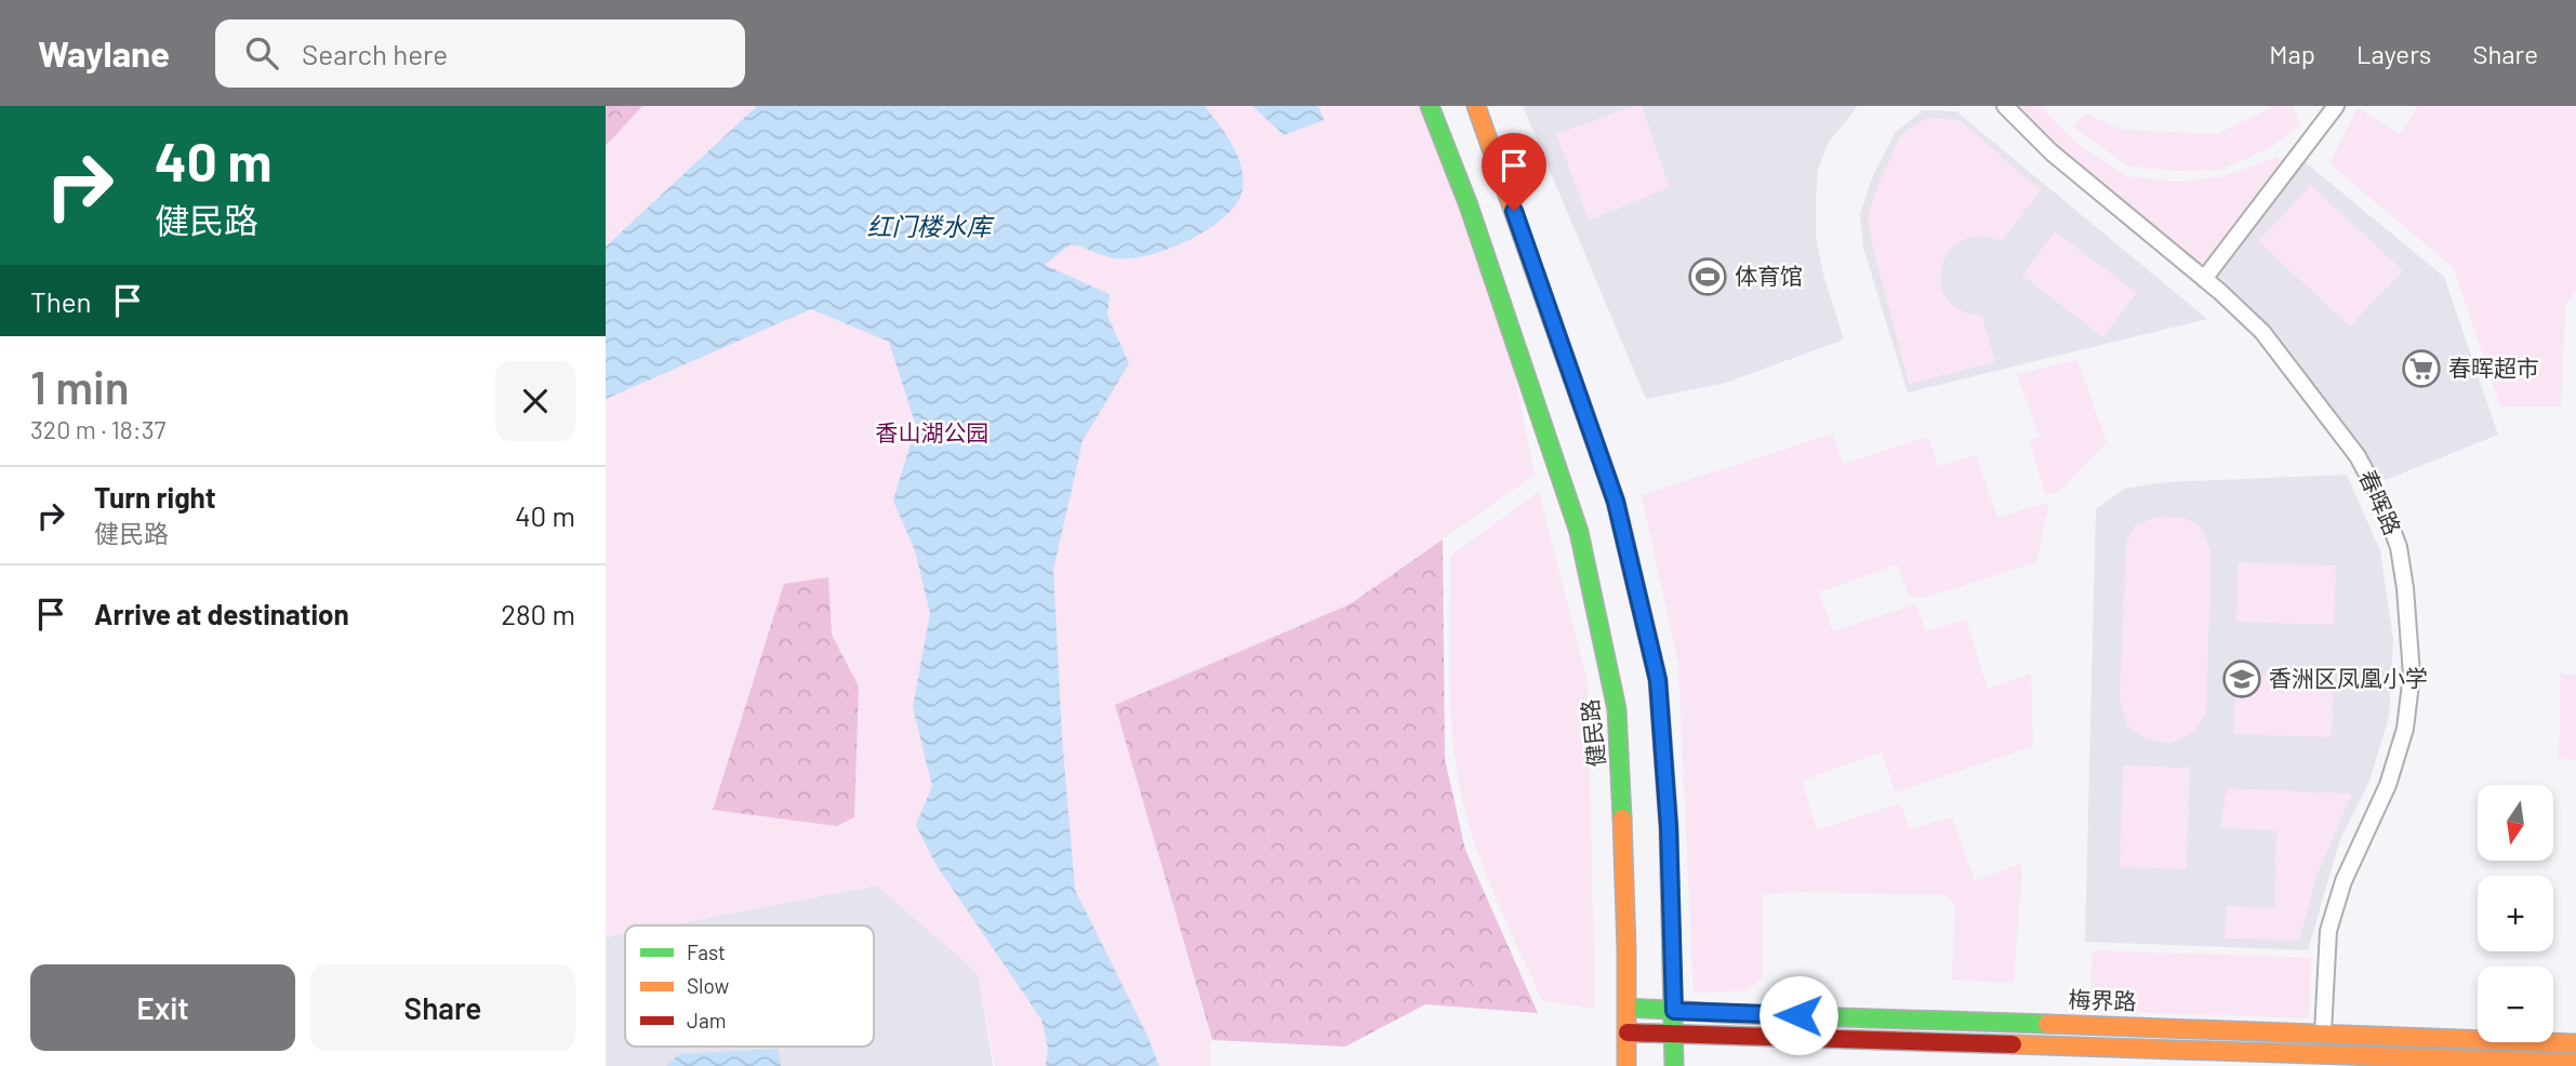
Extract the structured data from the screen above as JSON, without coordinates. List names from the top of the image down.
{
  "streets": {
    "main road": ["健民路", "梅界路"],
    "street": ["春晖路"]
  },
  "crossings": [
    ["春晖路", "梅界路"],
    ["健民路", "梅界路"]
  ],
  "water": ["红门楼水库"],
  "parks": ["香山湖公园"],
  "places": {
    "sports": ["体育馆"],
    "supermarket": ["春晖超市"],
    "school or university": ["香洲区凤凰小学"]
  },
  "legend": ["Fast", "Slow", "Jam"],
  "north": "bottom",
  "page": {
    "header": "Waylane",
    "search": "Search here",
    "nav": ["Map", "Layers", "Share"],
    "turn": ["40 m", "健民路"],
    "then": "Then",
    "heading": ["1 min", "320 m · 18:37"],
    "list": [
      {
        "name": "Turn right",
        "note": "健民路",
        "value": "40 m"
      },
      {
        "name": "Arrive at destination",
        "value": "280 m"
      }
    ],
    "map_buttons": ["+", "−"],
    "buttons": ["Exit", "Share"]
  }
}
